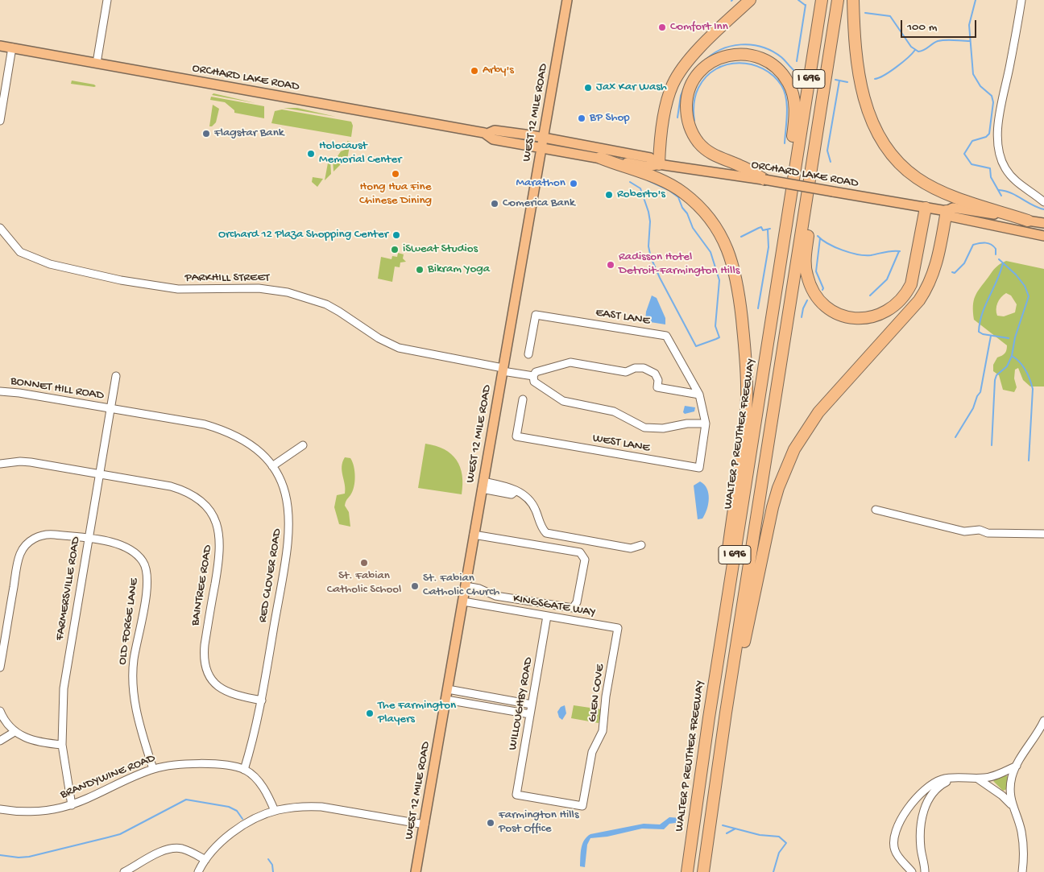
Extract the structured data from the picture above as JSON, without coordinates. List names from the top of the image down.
{
  "streets": {
    "highway": ["I 696", "WALTER P REUTHER FREEWAY"],
    "main road": ["ORCHARD LAKE ROAD", "WEST 12 MILE ROAD"],
    "street": [
      "PARKHILL STREET",
      "EAST LANE",
      "BONNET HILL ROAD",
      "WEST LANE",
      "RED CLOVER ROAD",
      "BAINTREE ROAD",
      "FARMERSVILLE ROAD",
      "KINGSGATE WAY",
      "OLD FORGE LANE",
      "GLEN COVE",
      "WILLOUGHBY ROAD",
      "BRANDYWINE ROAD"
    ]
  },
  "crossings": [
    ["ORCHARD LAKE ROAD", "WEST 12 MILE ROAD"],
    ["WEST 12 MILE ROAD", "PARKHILL STREET"],
    ["WEST 12 MILE ROAD", "KINGSGATE WAY"],
    ["EAST LANE", "WEST LANE"],
    ["BONNET HILL ROAD", "RED CLOVER ROAD"],
    ["BONNET HILL ROAD", "FARMERSVILLE ROAD"],
    ["RED CLOVER ROAD", "BAINTREE ROAD"],
    ["RED CLOVER ROAD", "FARMERSVILLE ROAD"],
    ["RED CLOVER ROAD", "BRANDYWINE ROAD"],
    ["BAINTREE ROAD", "FARMERSVILLE ROAD"],
    ["FARMERSVILLE ROAD", "OLD FORGE LANE"],
    ["FARMERSVILLE ROAD", "BRANDYWINE ROAD"],
    ["KINGSGATE WAY", "GLEN COVE"],
    ["KINGSGATE WAY", "WILLOUGHBY ROAD"],
    ["OLD FORGE LANE", "BRANDYWINE ROAD"],
    ["GLEN COVE", "WILLOUGHBY ROAD"]
  ],
  "places": [
    "Comfort Inn",
    "Arby's",
    "Jax Kar Wash",
    "BP Shop",
    "Flagstar Bank",
    "Holocaust Memorial Center",
    "Hong Hua Fine Chinese Dining",
    "Marathon",
    "Roberto's",
    "Comerica Bank",
    "Orchard 12 Plaza Shopping Center",
    "iSweat Studios",
    "Radisson Hotel Detroit-Farmington Hills",
    "Bikram Yoga",
    "St. Fabian Catholic School",
    "St. Fabian Catholic Church",
    "The Farmington Players",
    "Farmington Hills Post Office"
  ],
  "scale_bar": "100 m"
}
